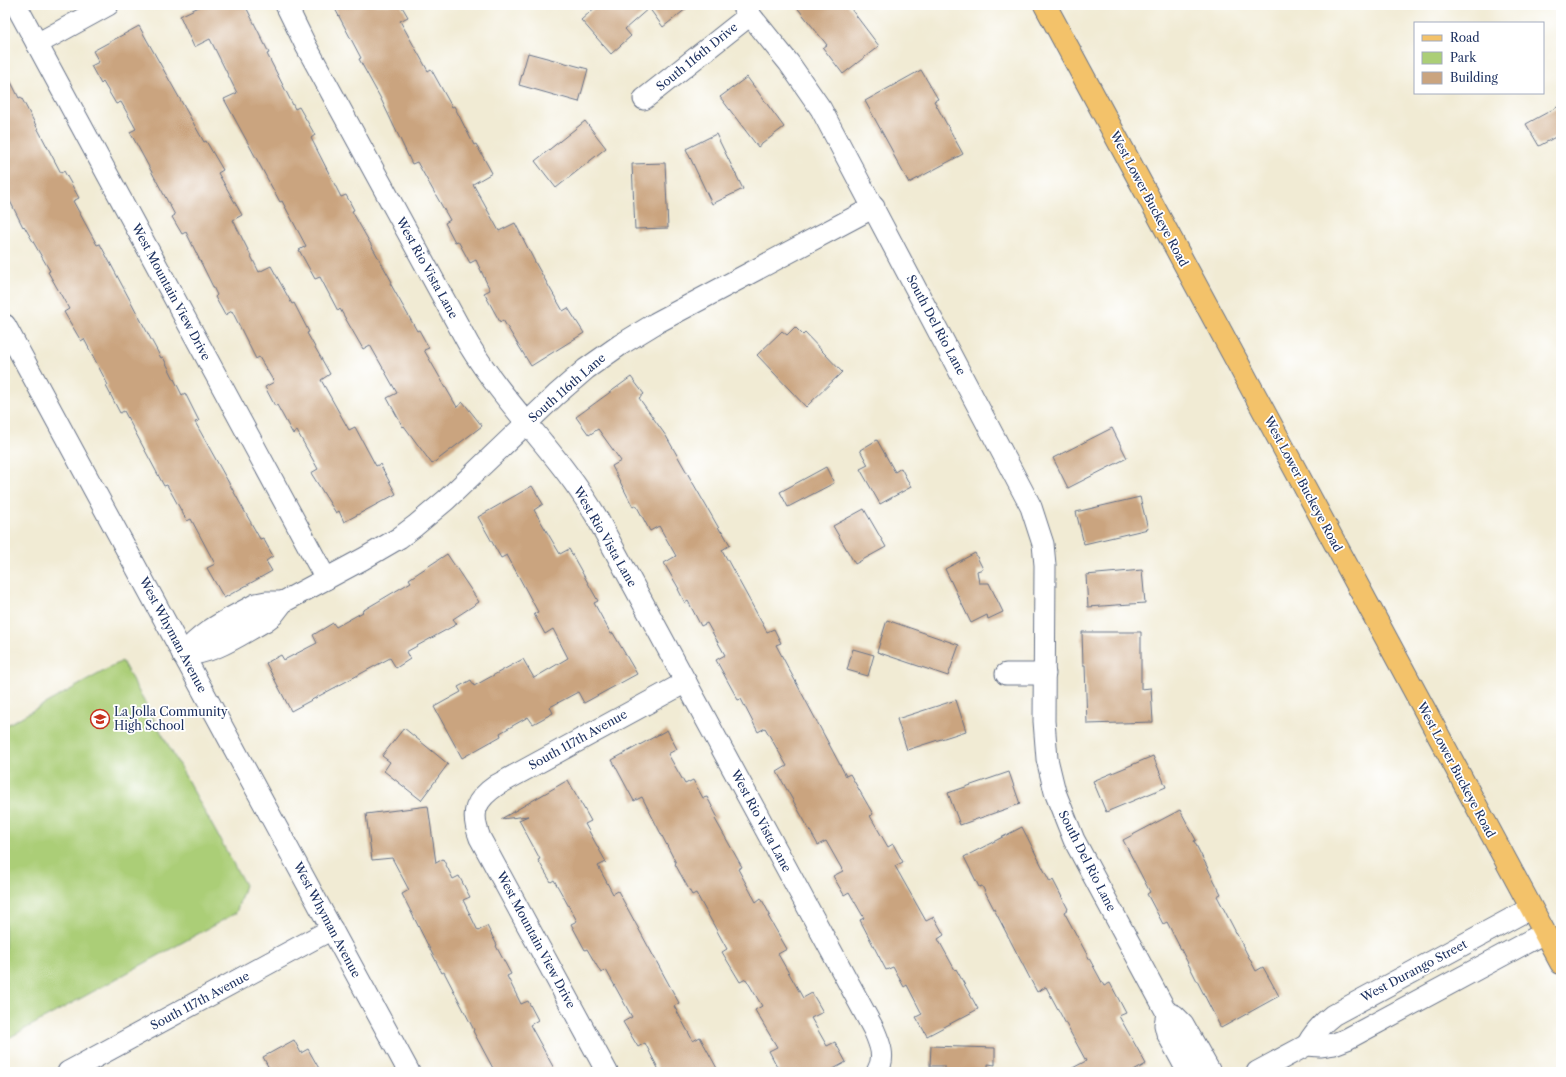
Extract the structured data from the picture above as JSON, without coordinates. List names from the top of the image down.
{
  "streets": {
    "main road": ["West Lower Buckeye Road"],
    "street": [
      "South 116th Drive",
      "West Rio Vista Lane",
      "West Mountain View Drive",
      "South Del Rio Lane",
      "South 116th Lane",
      "West Whyman Avenue",
      "South 117th Avenue",
      "West Durango Street"
    ]
  },
  "crossings": [
    ["South 116th Drive", "South Del Rio Lane"],
    ["West Lower Buckeye Road", "West Durango Street"],
    ["West Rio Vista Lane", "South 116th Lane"],
    ["West Rio Vista Lane", "South 117th Avenue"],
    ["West Mountain View Drive", "South 116th Lane"],
    ["West Mountain View Drive", "South 117th Avenue"],
    ["South Del Rio Lane", "South 116th Lane"],
    ["South 116th Lane", "West Whyman Avenue"],
    ["West Whyman Avenue", "South 117th Avenue"]
  ],
  "places": {
    "school or university": ["La Jolla Community High School"]
  },
  "legend": ["Road", "Park", "Building"]
}
